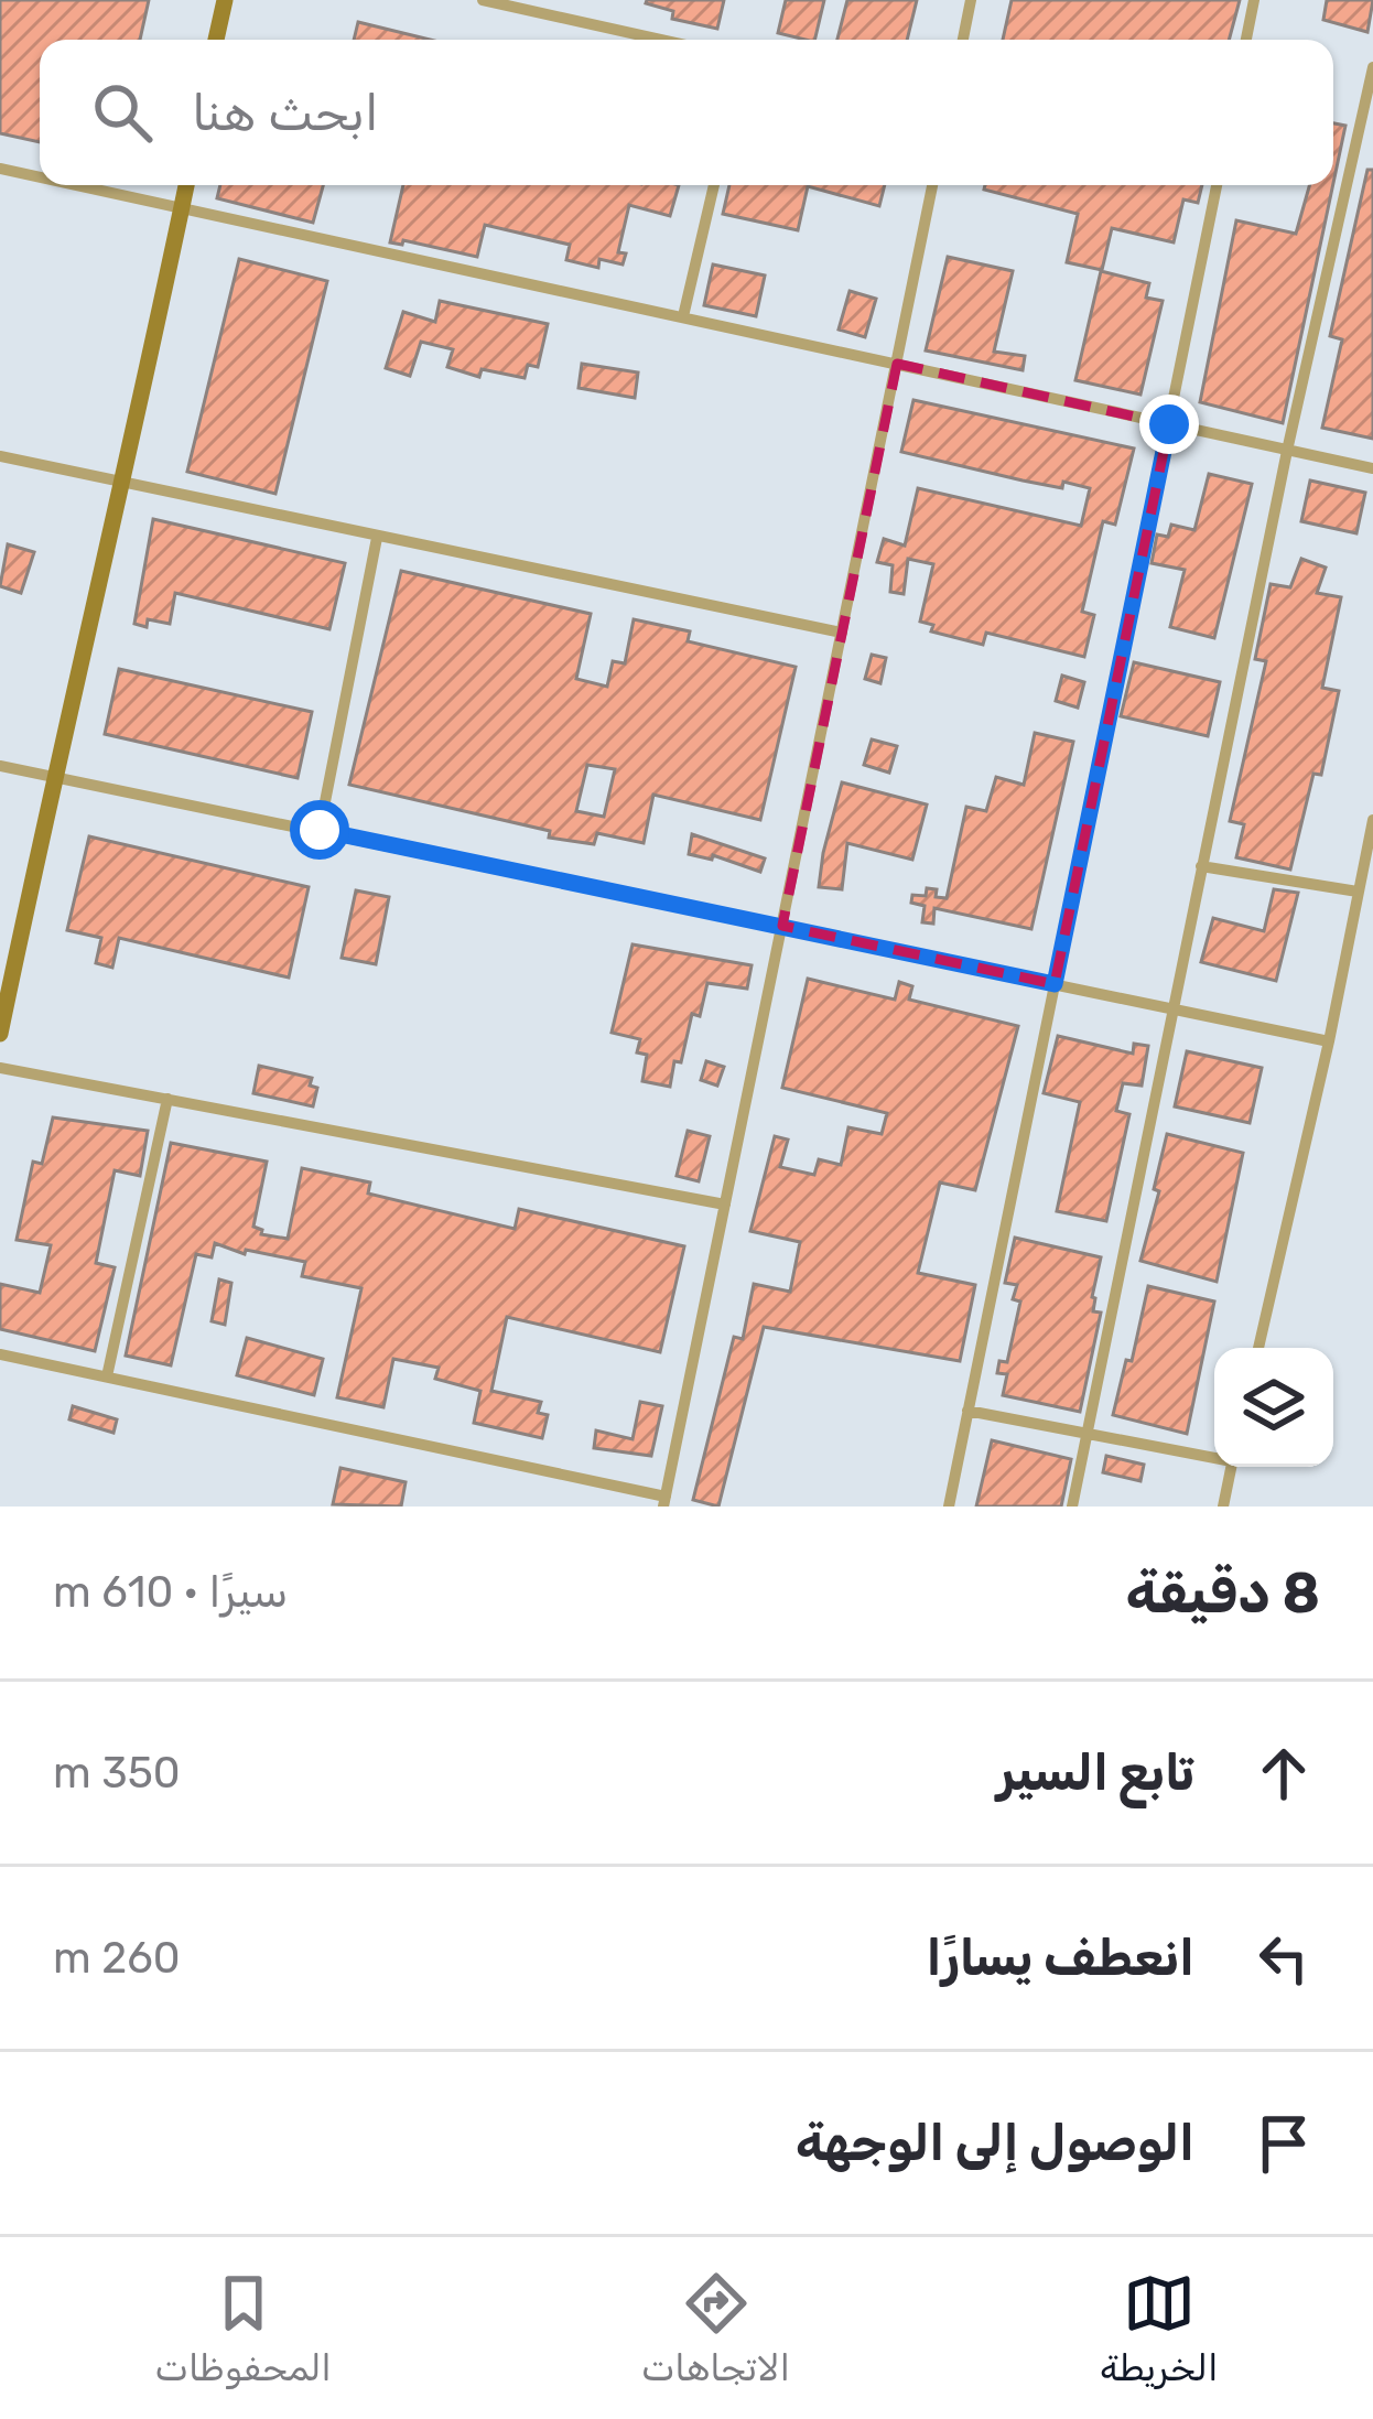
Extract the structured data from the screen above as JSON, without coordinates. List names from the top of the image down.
{
  "page": {
    "search": "ابحث هنا",
    "heading": ["8 دقيقة", "سيرًا · 610 m"],
    "list": [
      ["تابع السير", "350 m"],
      ["انعطف يسارًا", "260 m"],
      "الوصول إلى الوجهة"
    ],
    "nav": ["الخريطة", "الاتجاهات", "المحفوظات"]
  }
}
